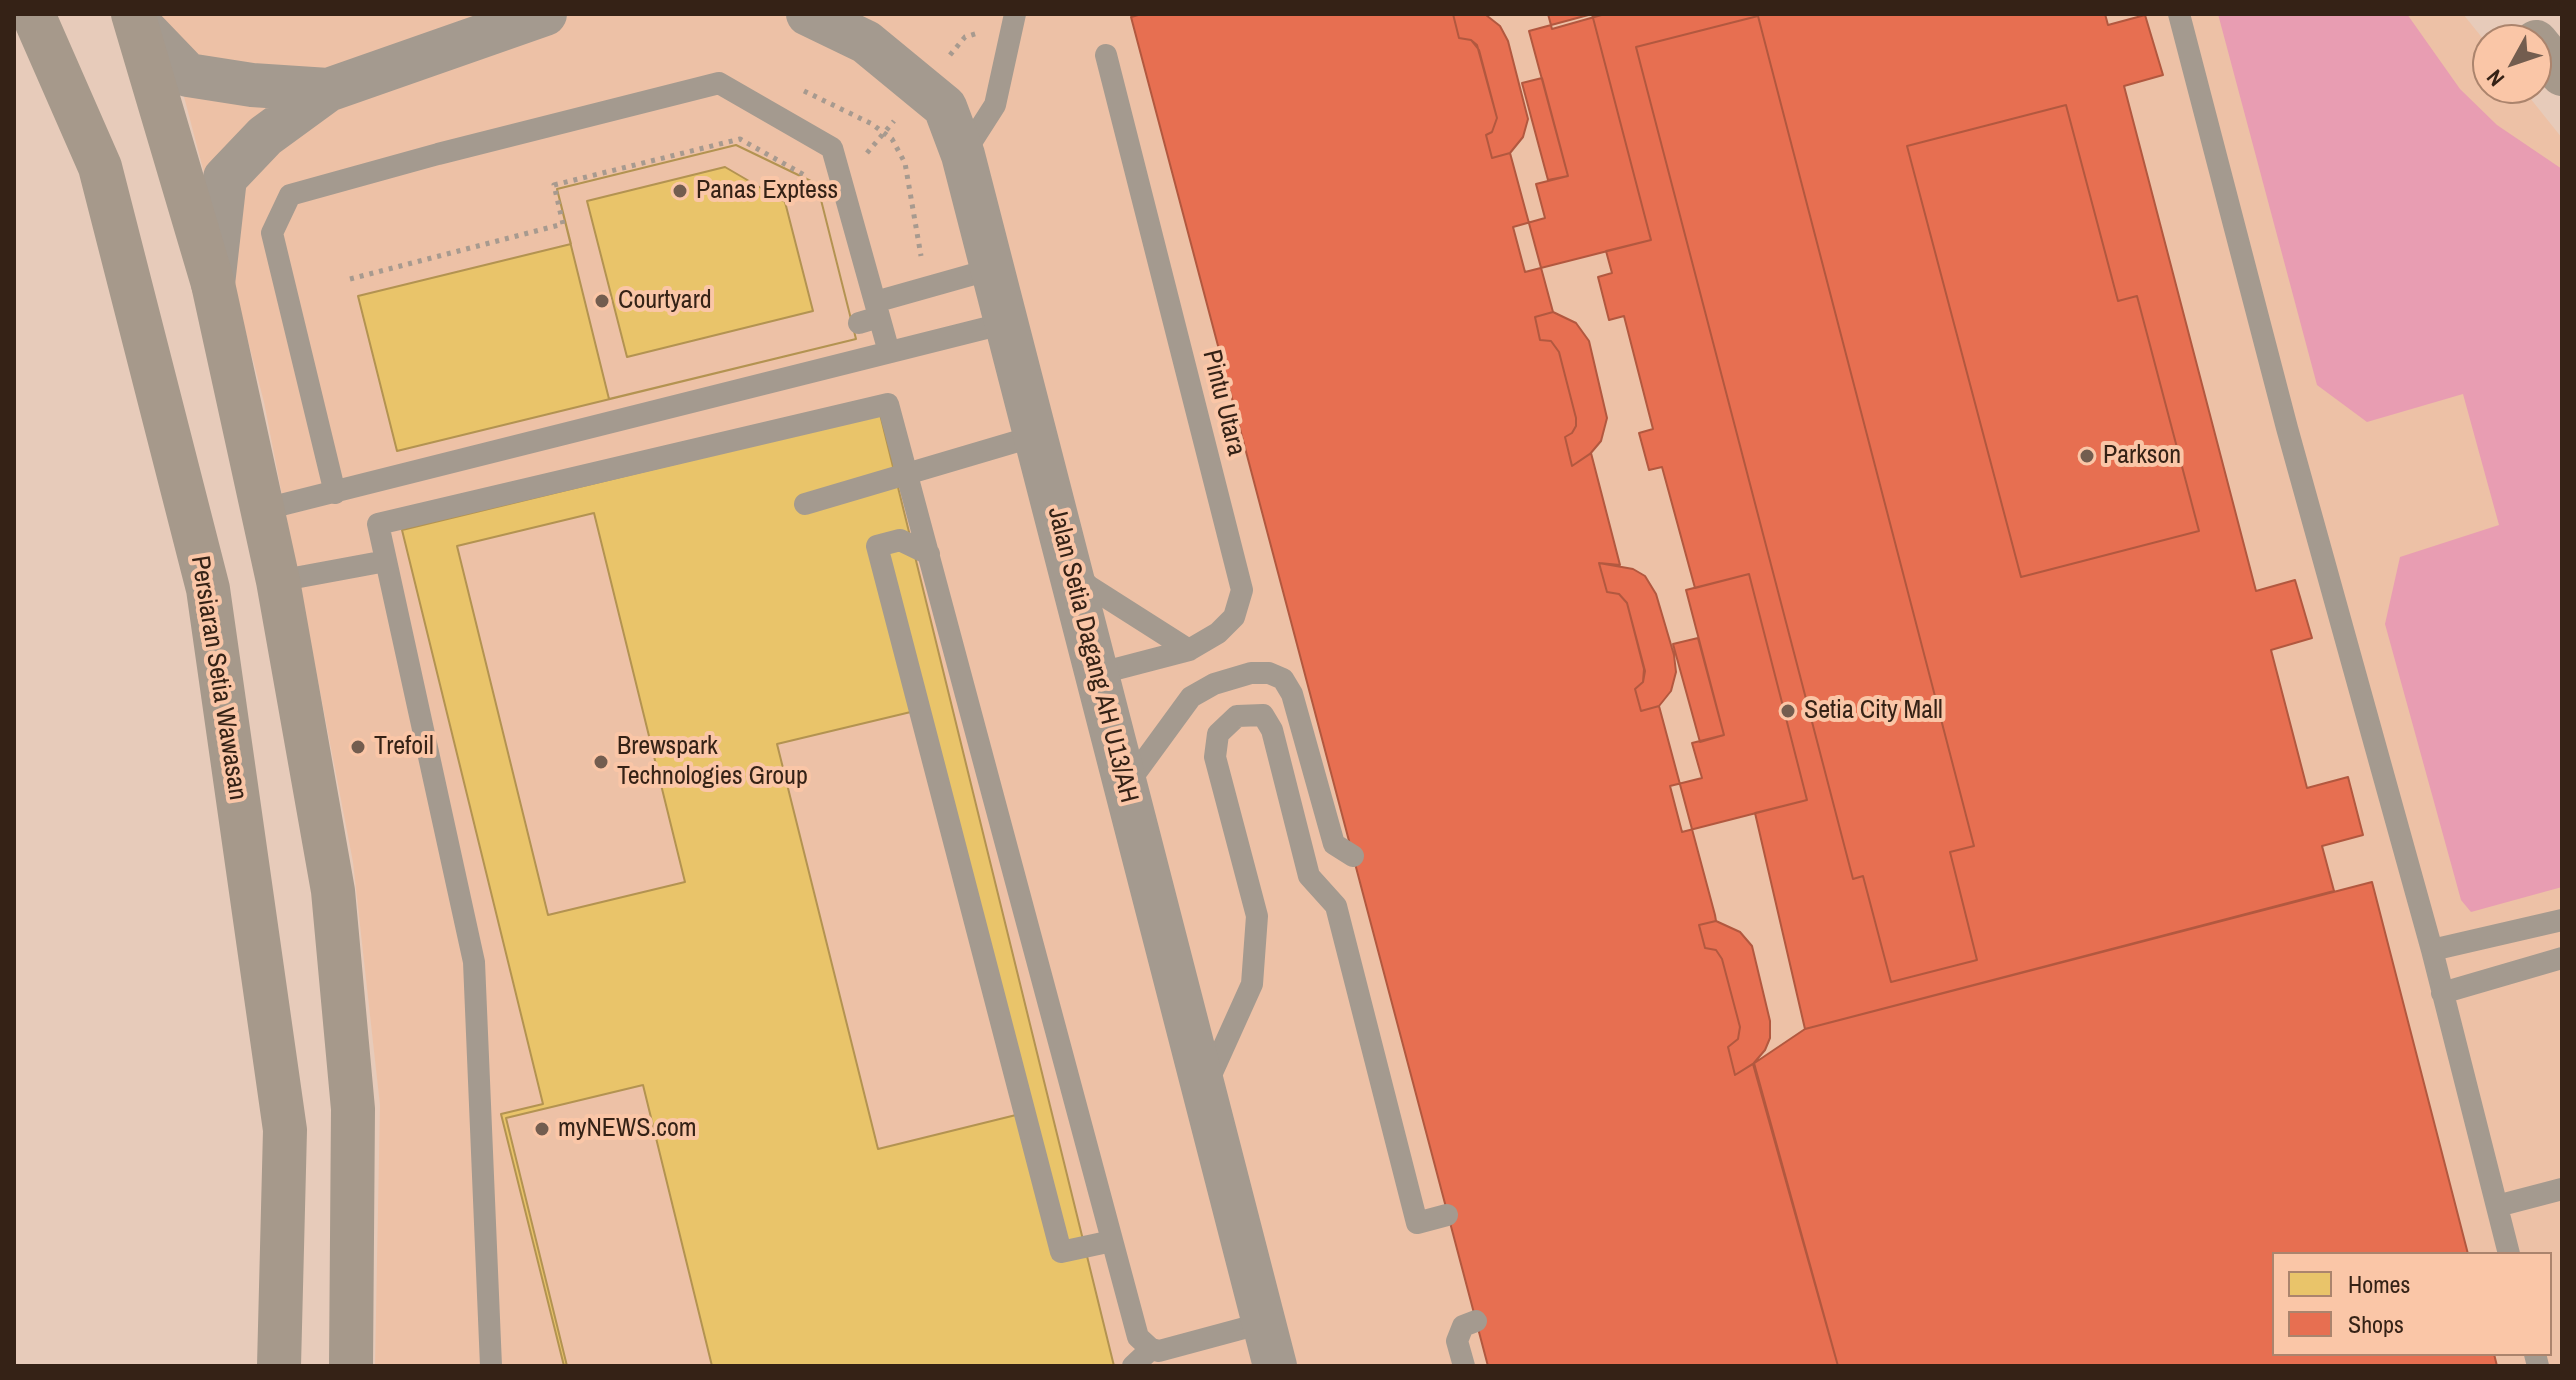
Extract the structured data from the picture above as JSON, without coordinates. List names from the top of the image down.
{
  "streets": {
    "street": ["Jalan Setia Dagang AH U13/AH", "Persiaran Setia Wawasan"],
    "lane": ["Pintu Utara"]
  },
  "crossings": [
    ["Pintu Utara", "Jalan Setia Dagang AH U13/AH"]
  ],
  "places": [
    "Panas Exptess",
    "Courtyard",
    "Parkson",
    "Setia City Mall",
    "Trefoil",
    "Brewspark Technologies Group",
    "myNEWS.com"
  ],
  "legend": ["Homes", "Shops"],
  "north": "bottom left"
}
